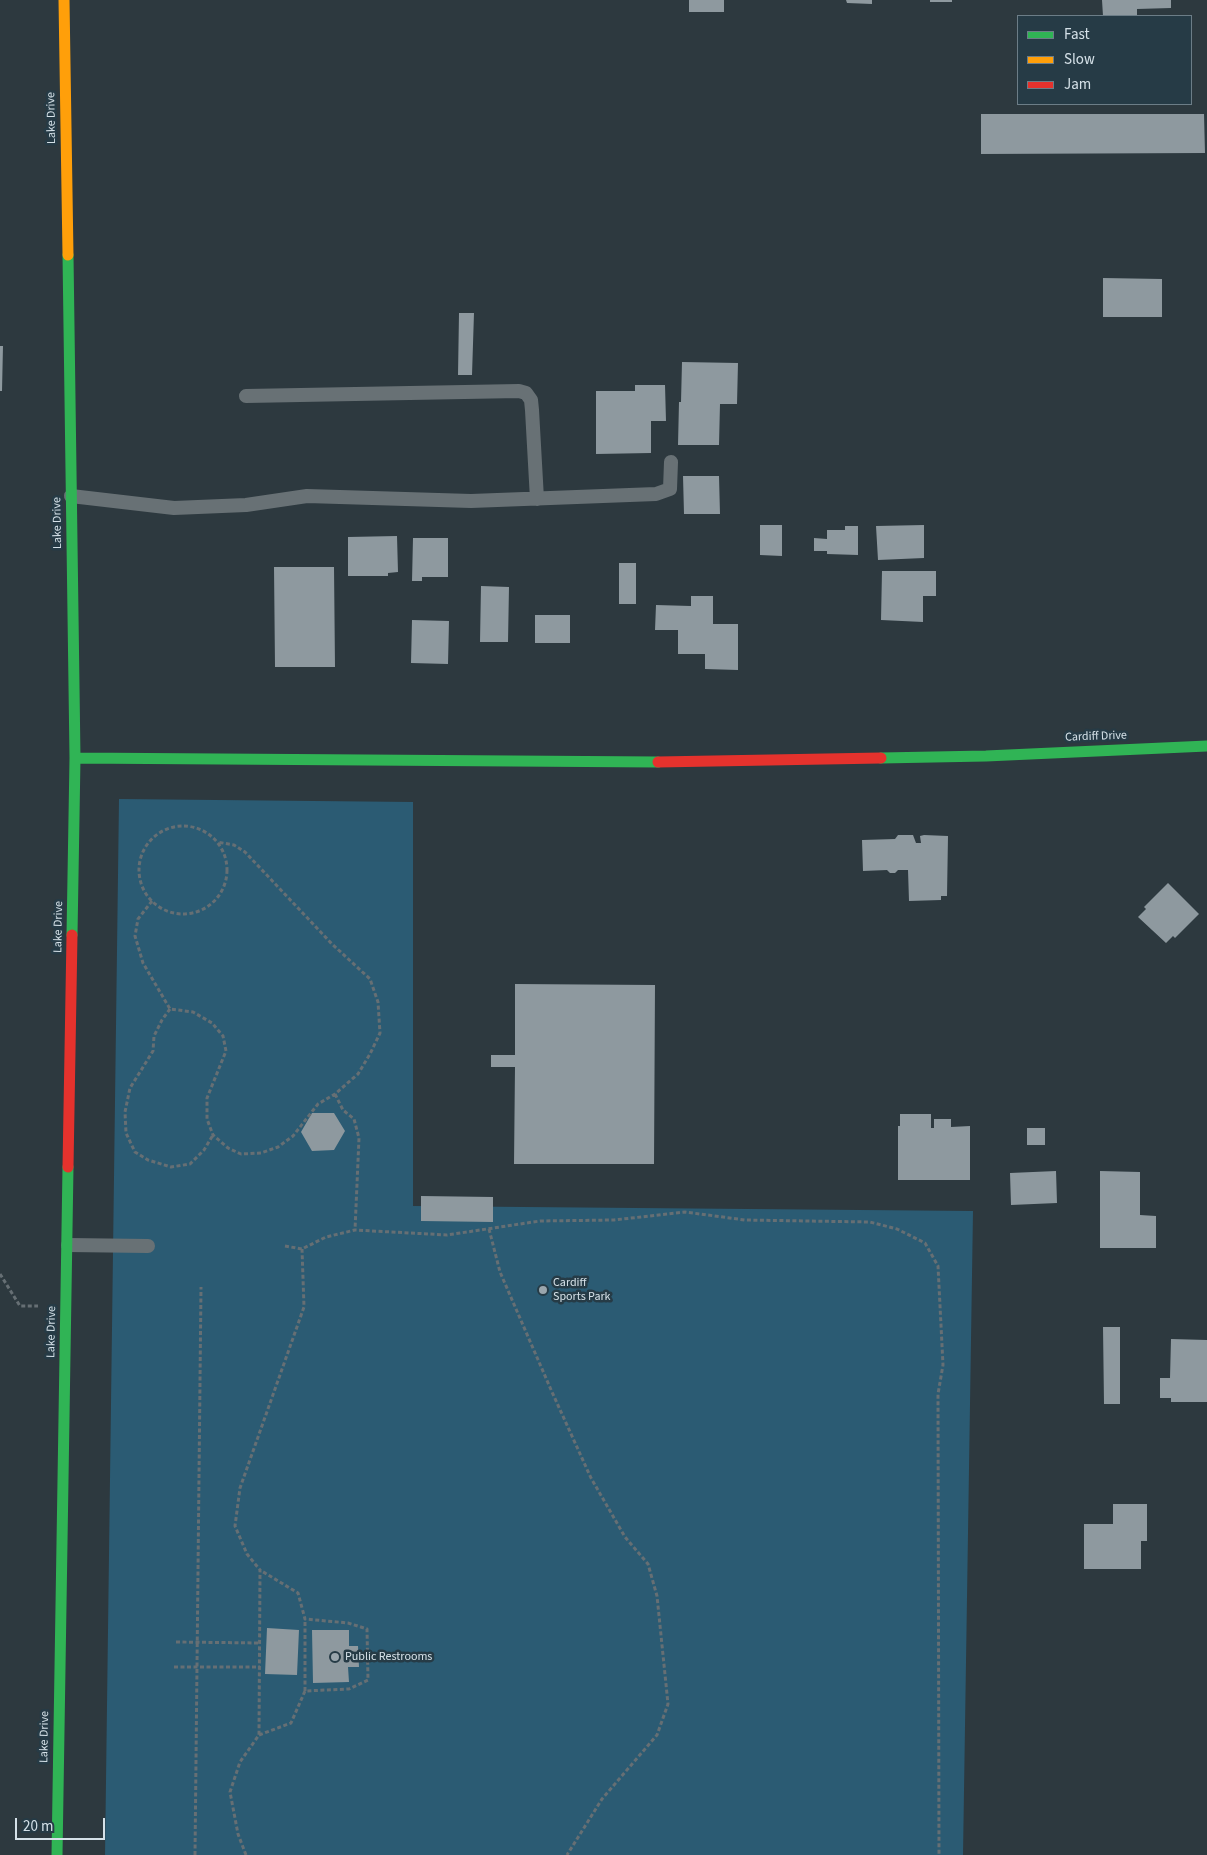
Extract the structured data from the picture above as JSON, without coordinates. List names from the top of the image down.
{
  "streets": {
    "main road": ["Lake Drive", "Cardiff Drive"]
  },
  "crossings": [
    ["Lake Drive", "Cardiff Drive"]
  ],
  "places": ["Cardiff Sports Park", "Public Restrooms"],
  "legend": ["Fast", "Slow", "Jam"],
  "scale_bar": "20 m"
}
